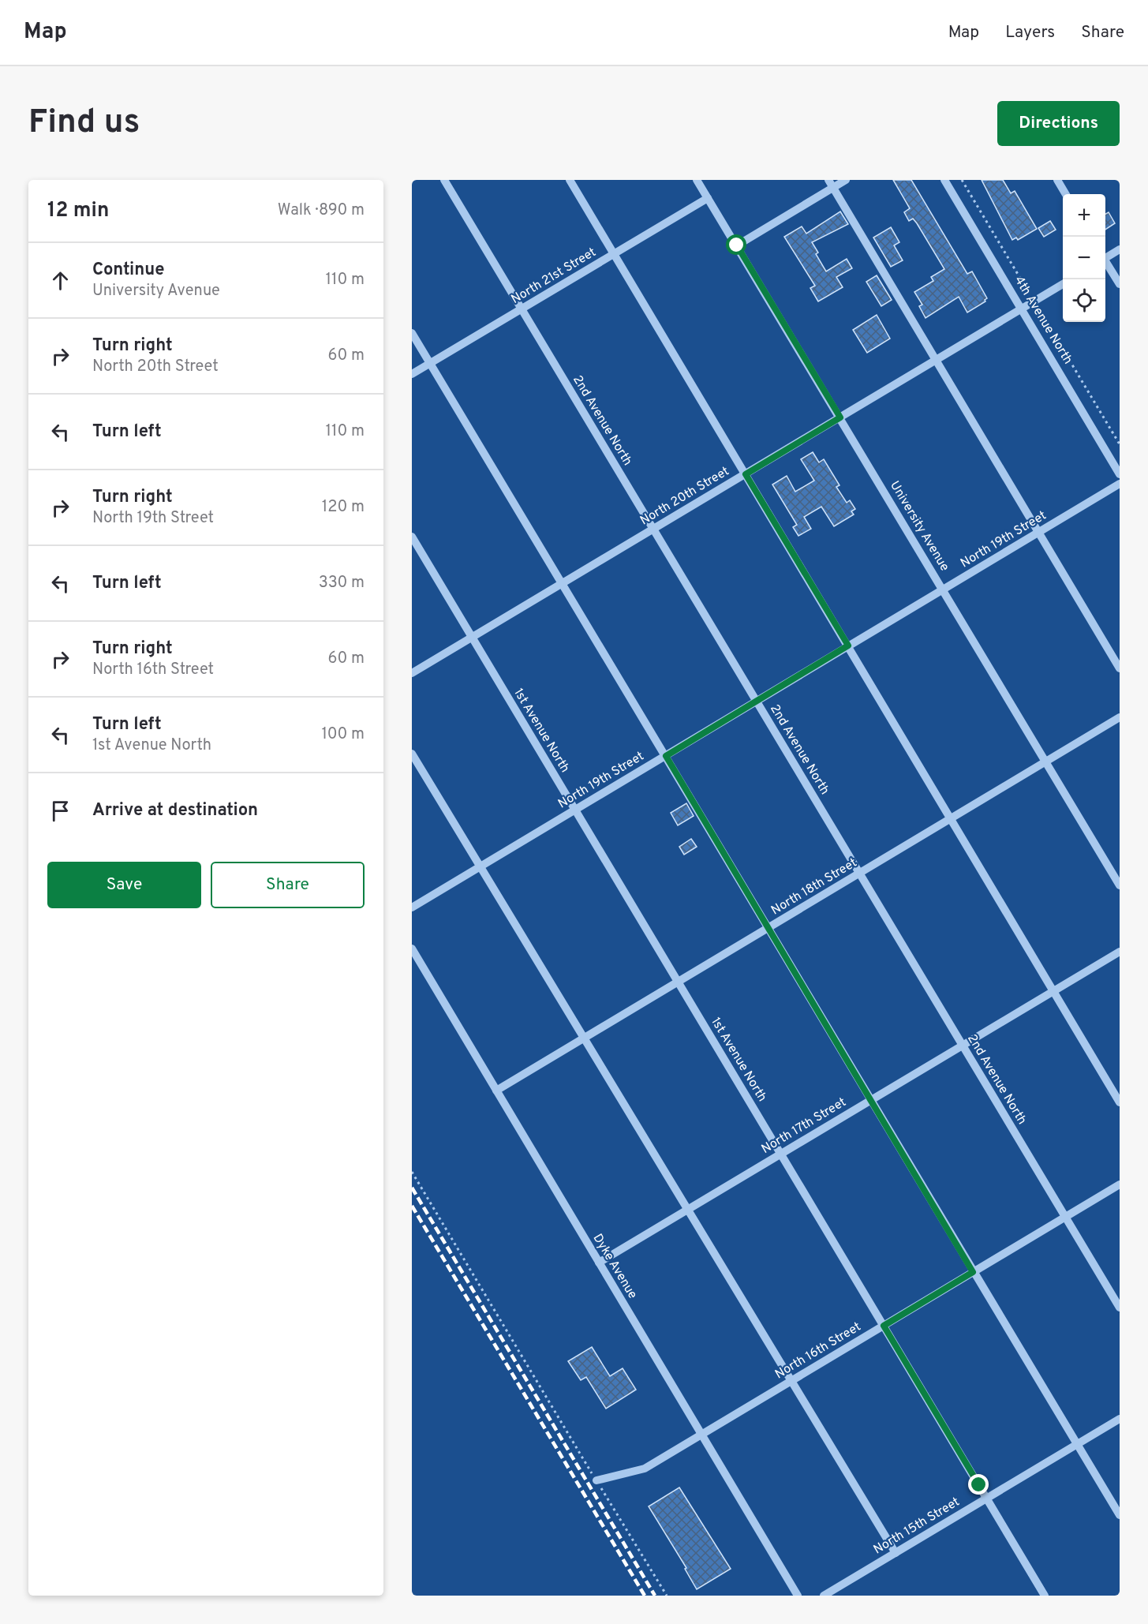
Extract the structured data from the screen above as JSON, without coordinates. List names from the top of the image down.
{
  "streets": {
    "street": [
      "North 21st Street",
      "4th Avenue North",
      "2nd Avenue North",
      "North 20th Street",
      "University Avenue",
      "North 19th Street",
      "1st Avenue North",
      "North 18th Street",
      "North 17th Street",
      "Dyke Avenue",
      "North 16th Street",
      "North 15th Street"
    ]
  },
  "crossings": [
    ["North 21st Street", "2nd Avenue North"],
    ["North 21st Street", "University Avenue"],
    ["4th Avenue North", "North 20th Street"],
    ["2nd Avenue North", "North 20th Street"],
    ["2nd Avenue North", "North 19th Street"],
    ["2nd Avenue North", "North 18th Street"],
    ["2nd Avenue North", "North 17th Street"],
    ["2nd Avenue North", "North 16th Street"],
    ["North 20th Street", "University Avenue"],
    ["North 20th Street", "1st Avenue North"],
    ["University Avenue", "North 19th Street"],
    ["University Avenue", "North 18th Street"],
    ["North 19th Street", "1st Avenue North"],
    ["1st Avenue North", "North 18th Street"],
    ["1st Avenue North", "North 17th Street"],
    ["1st Avenue North", "North 16th Street"],
    ["1st Avenue North", "North 15th Street"],
    ["North 18th Street", "Dyke Avenue"],
    ["North 17th Street", "Dyke Avenue"],
    ["Dyke Avenue", "North 16th Street"]
  ],
  "page": {
    "header": "Map",
    "nav": ["Map", "Layers", "Share"],
    "buttons": [
      "Directions",
      ["Save", "Share"]
    ],
    "title": "Find us",
    "heading": ["12 min", "Walk · 890 m"],
    "map_buttons": ["+", "−"],
    "list": [
      ["Continue", "University Avenue", "110 m"],
      ["Turn right", "North 20th Street", "60 m"],
      ["Turn left", "110 m"],
      ["Turn right", "North 19th Street", "120 m"],
      ["Turn left", "330 m"],
      ["Turn right", "North 16th Street", "60 m"],
      ["Turn left", "1st Avenue North", "100 m"],
      "Arrive at destination"
    ]
  }
}
